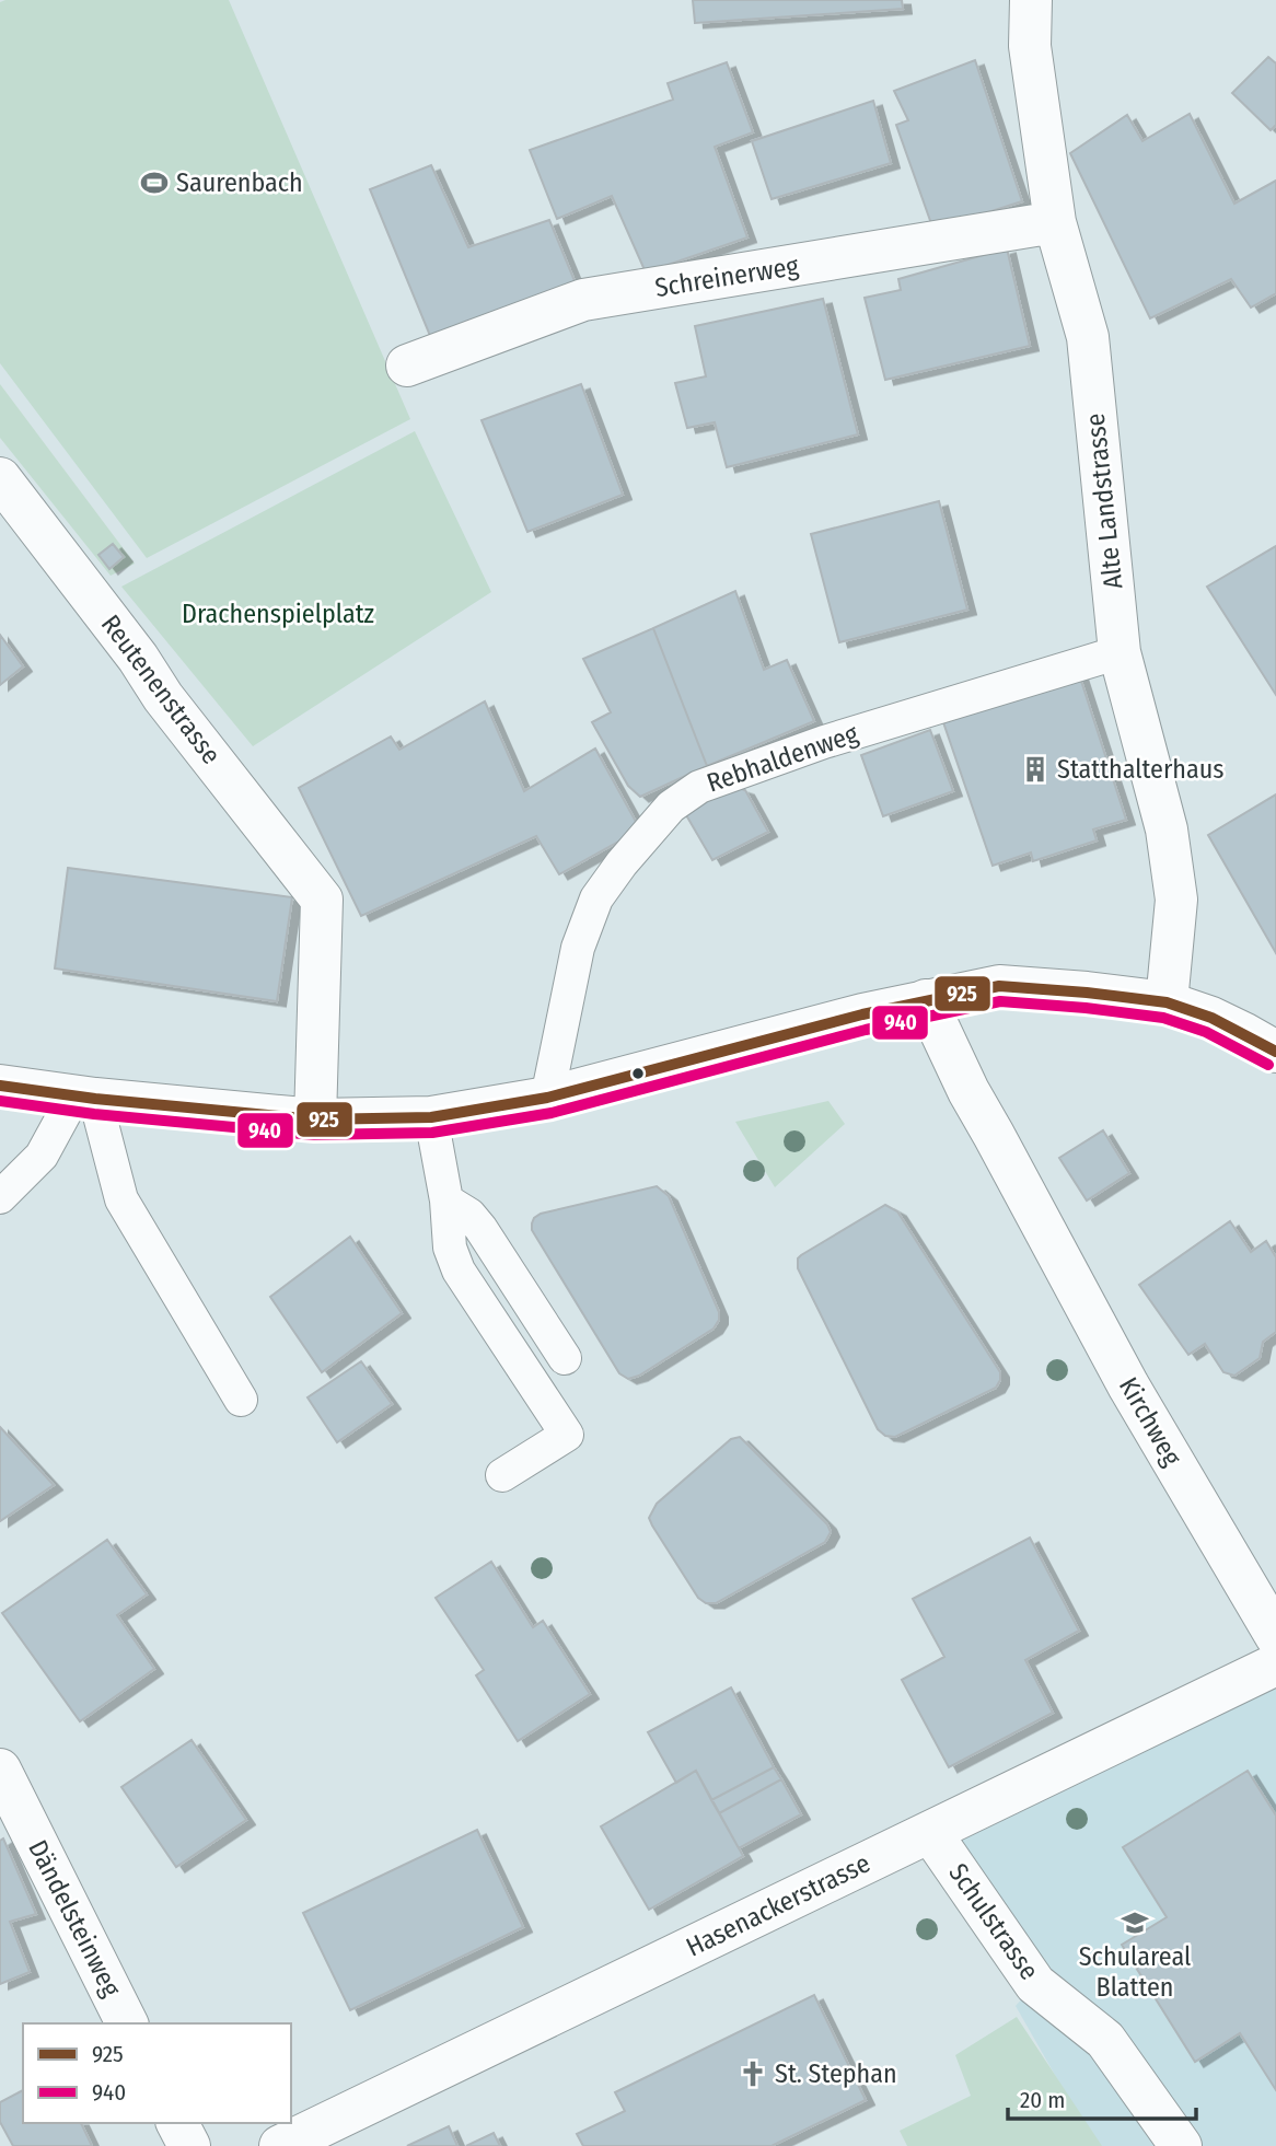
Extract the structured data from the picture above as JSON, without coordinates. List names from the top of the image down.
{
  "streets": {
    "street": [
      "Schreinerweg",
      "Alte Landstrasse",
      "Reutenenstrasse",
      "Kirchweg",
      "Hasenackerstrasse",
      "Dändelsteinweg",
      "Schulstrasse"
    ],
    "lane": ["Rebhaldenweg"]
  },
  "crossings": [
    ["Schreinerweg", "Alte Landstrasse"],
    ["Alte Landstrasse", "Rebhaldenweg"],
    ["Hasenackerstrasse", "Schulstrasse"]
  ],
  "parks": ["Drachenspielplatz"],
  "places": {
    "sports": ["Saurenbach"],
    "building": ["Statthalterhaus"],
    "school or university": ["Schulareal Blatten"],
    "church": ["St. Stephan"]
  },
  "lines": ["transit line 925", "transit line 940"],
  "legend": ["925", "940"],
  "scale_bar": "20 m"
}
